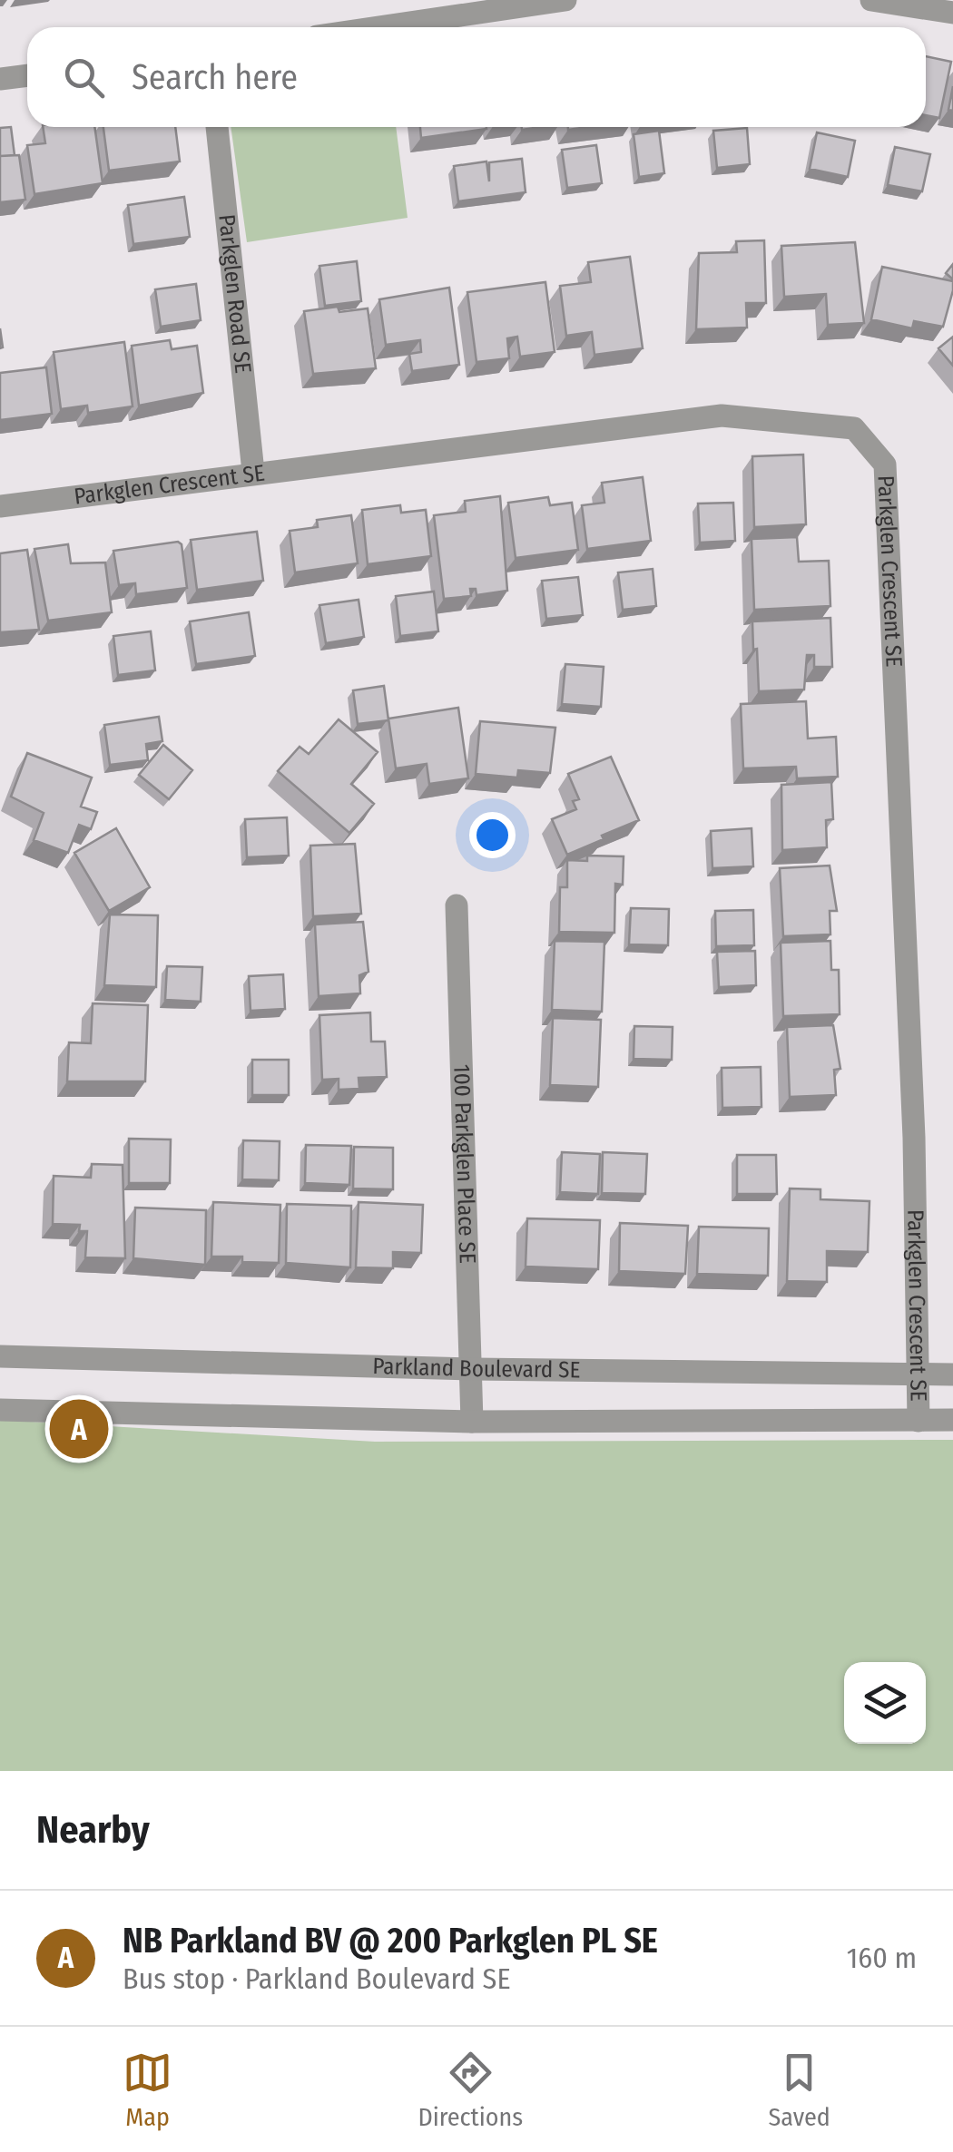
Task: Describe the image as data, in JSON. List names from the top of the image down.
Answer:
{
  "streets": {
    "street": [
      "Parkglen Road SE",
      "Parkglen Crescent SE",
      "100 Parkglen Place SE",
      "Parkland Boulevard SE"
    ]
  },
  "crossings": [
    ["Parkglen Road SE", "Parkglen Crescent SE"],
    ["Parkglen Crescent SE", "Parkland Boulevard SE"],
    ["100 Parkglen Place SE", "Parkland Boulevard SE"]
  ],
  "page": {
    "search": "Search here",
    "pins": "A",
    "heading": "Nearby",
    "list": [
      {
        "mark": "A",
        "name": "NB Parkland BV @ 200 Parkglen PL SE",
        "note": "Bus stop · Parkland Boulevard SE",
        "value": "160 m"
      }
    ],
    "nav": ["Map", "Directions", "Saved"]
  }
}
